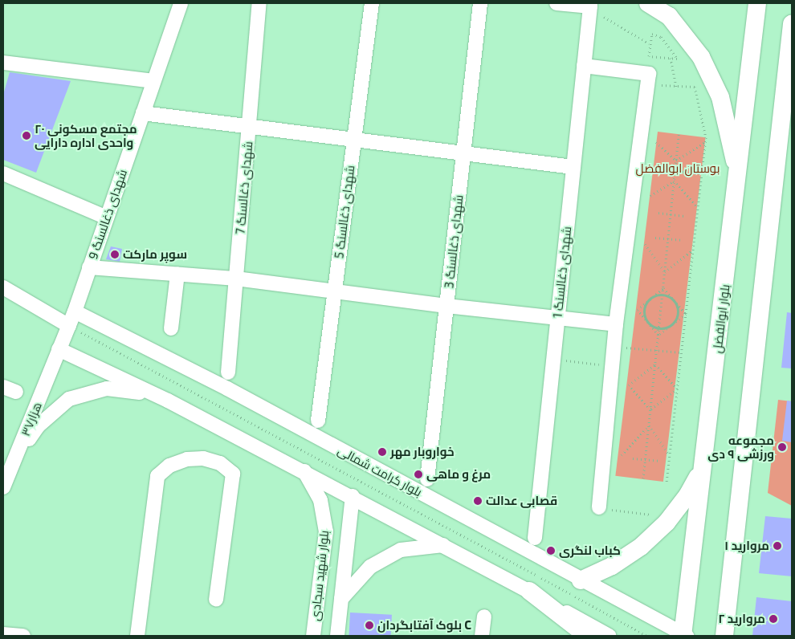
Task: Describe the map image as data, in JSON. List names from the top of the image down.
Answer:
{
  "streets": {
    "main road": ["بلوار ابوالفضل"],
    "street": [
      "شهدای ذغالسنگ 7",
      "شهدای ذغالسنگ 5",
      "شهدای ذغالسنگ 9",
      "شهدای ذغالسنگ 3",
      "شهدای ذغالسنگ 1",
      "هزار۳۷",
      "بلوار کرامت شمالی",
      "بلوار شهید سجادی"
    ]
  },
  "crossings": [
    ["شهدای ذغالسنگ 9", "هزار۳۷"],
    ["شهدای ذغالسنگ 9", "بلوار کرامت شمالی"],
    ["بلوار ابوالفضل", "بلوار کرامت شمالی"]
  ],
  "parks": ["بوستان ابوالفضل"],
  "places": [
    "مجتمع مسکونی ۲۰ واحدی اداره دارایی",
    "سوپر مارکت",
    "مجموعه ورزشی ۹ دی",
    "خواروبار مهر",
    "مرغ و ماهی",
    "قصابی عدالت",
    "مروارید ۱",
    "کباب لنگری",
    "مروارید ۲",
    "بلوک آفتابگردان C"
  ]
}
